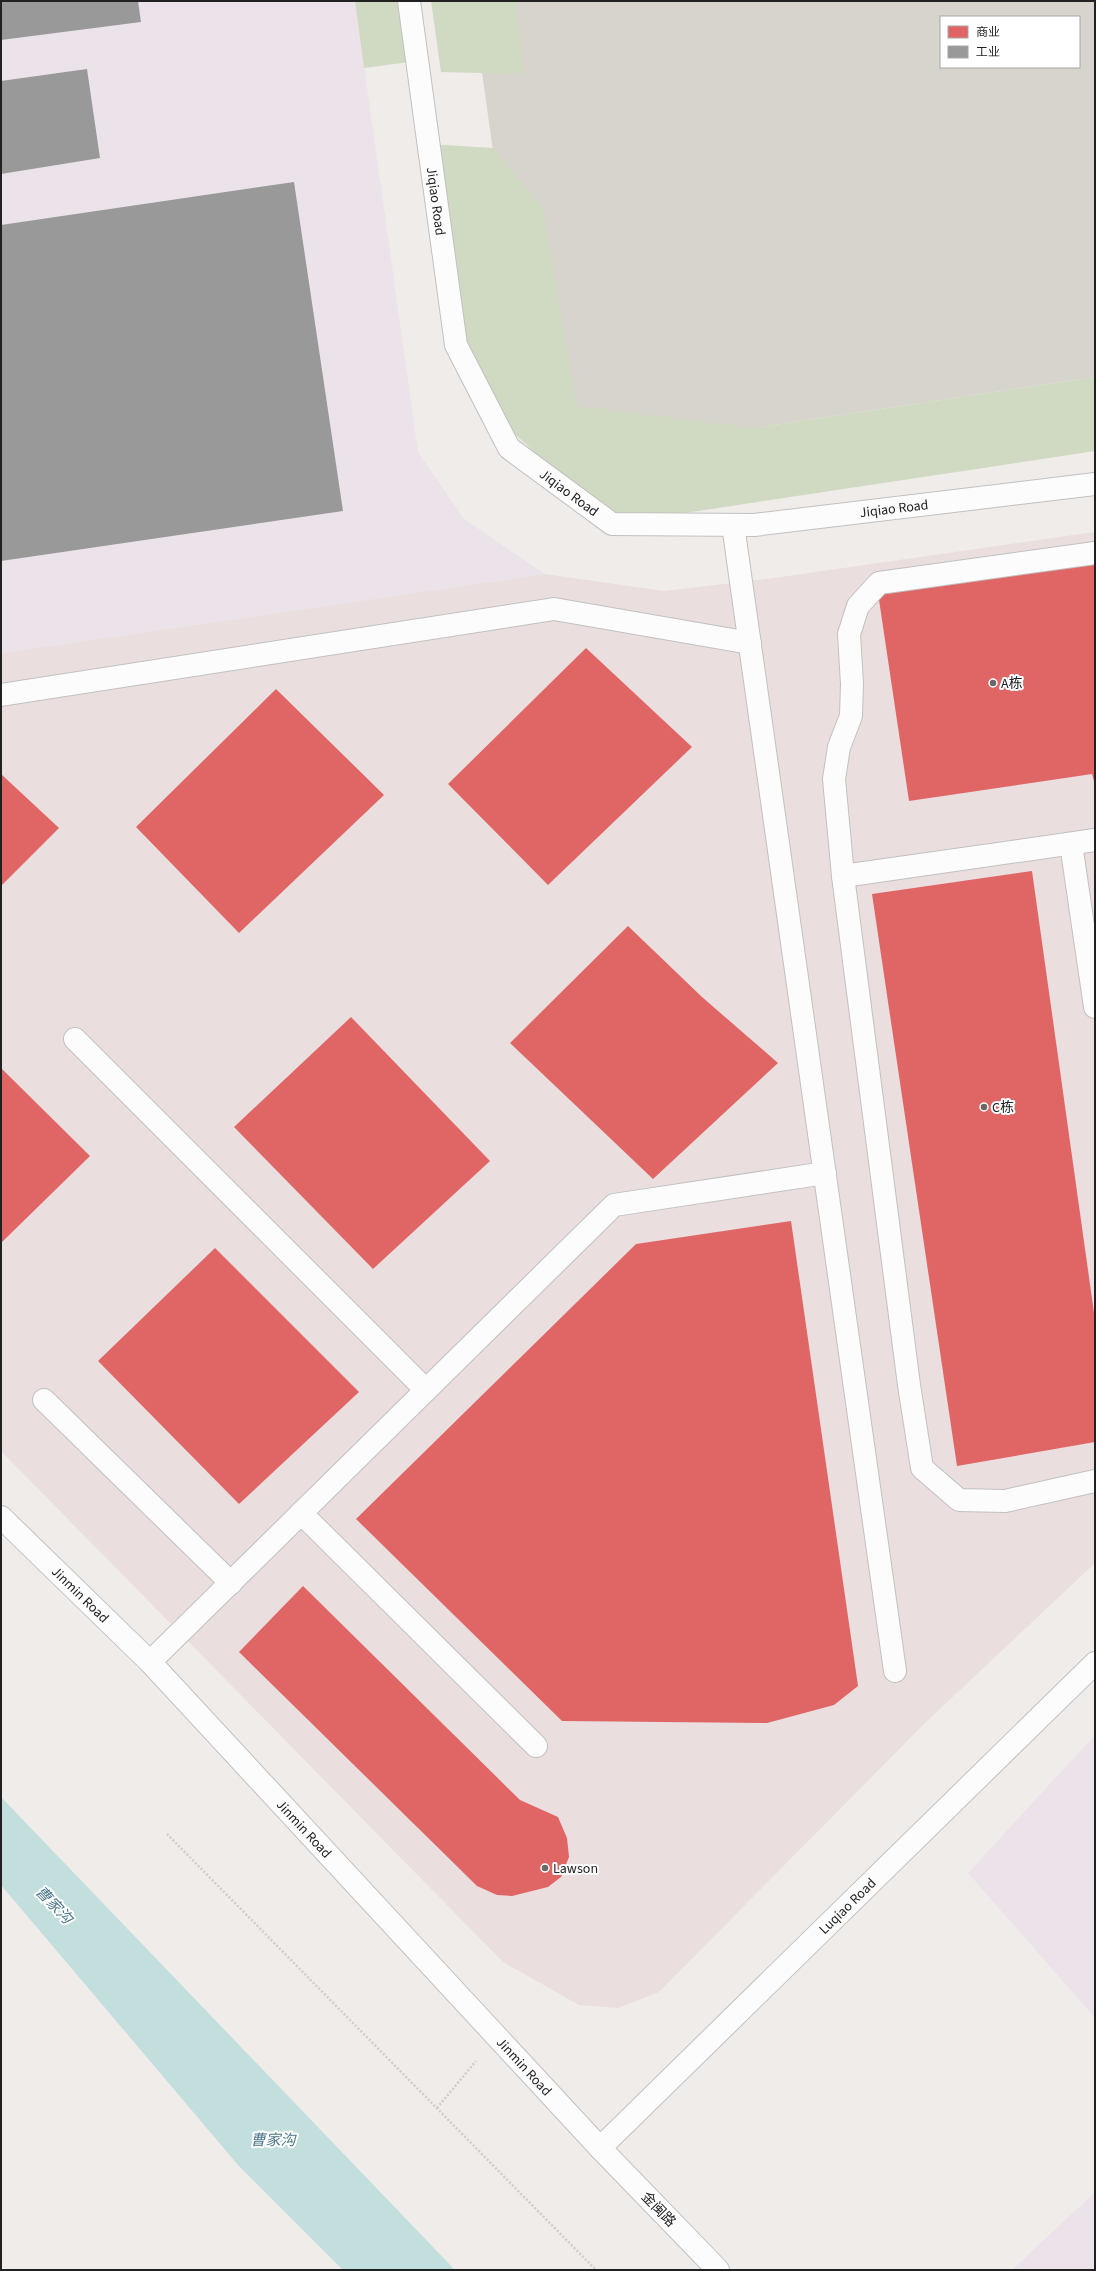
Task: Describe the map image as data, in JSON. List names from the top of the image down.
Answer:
{
  "streets": {
    "street": [
      "Jiqiao Road",
      "Jinmin Road",
      "Luqiao Road",
      "金闽路"
    ]
  },
  "crossings": [
    ["Jinmin Road", "Luqiao Road"],
    ["Jinmin Road", "金闽路"],
    ["Luqiao Road", "金闽路"]
  ],
  "water": ["曹家沟"],
  "places": ["A栋", "C栋", "Lawson"],
  "legend": ["商业", "工业"]
}
